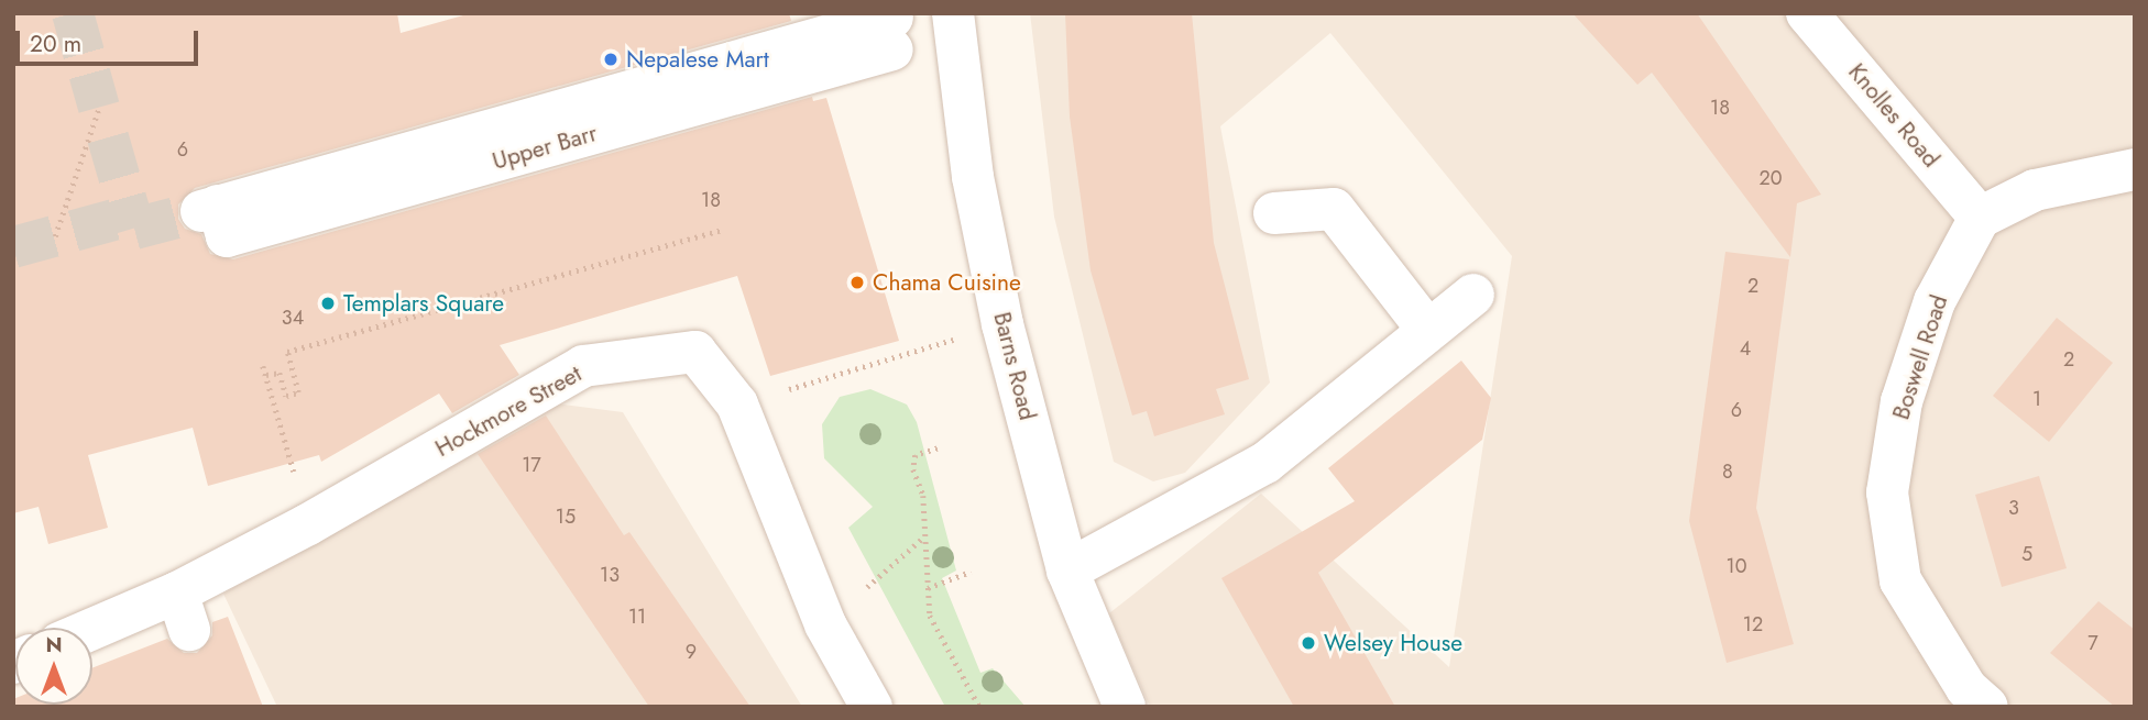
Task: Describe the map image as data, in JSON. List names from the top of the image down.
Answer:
{
  "streets": {
    "street": [
      "Knolles Road",
      "Upper Barr",
      "Boswell Road",
      "Barns Road",
      "Hockmore Street"
    ]
  },
  "crossings": [
    ["Knolles Road", "Boswell Road"]
  ],
  "places": [
    "Nepalese Mart",
    "Chama Cuisine",
    "Templars Square",
    "Welsey House"
  ],
  "house_numbers": [
    "18",
    "6",
    "20",
    "18",
    "2",
    "34",
    "4",
    "2",
    "1",
    "6",
    "17",
    "8",
    "3",
    "15",
    "5",
    "10",
    "13",
    "11",
    "12",
    "7",
    "9"
  ],
  "scale_bar": "20 m",
  "north": "top"
}
